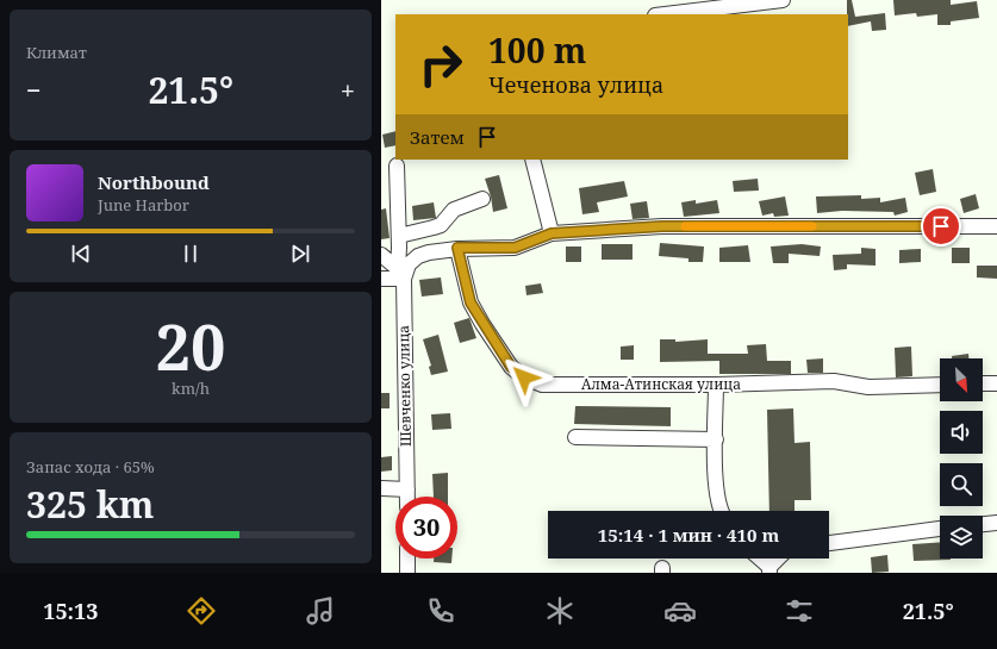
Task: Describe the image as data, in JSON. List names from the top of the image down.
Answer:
{
  "streets": {
    "street": ["Алма-Атинская улица", "Шевченко улица"]
  },
  "north": "bottom right",
  "page": {
    "tile": [
      "Климат",
      ["20", "km/h"],
      ["Запас хода · 65%", "325 km"]
    ],
    "turn": ["100 m", "Чеченова улица"],
    "heat": ["−", "21.5°", "+"],
    "then": "Затем",
    "song": ["Northbound", "June Harbor"],
    "limit": "30",
    "trip": "15:14 · 1 мин · 410 m",
    "tabs": ["15:13", "21.5°"]
  }
}
